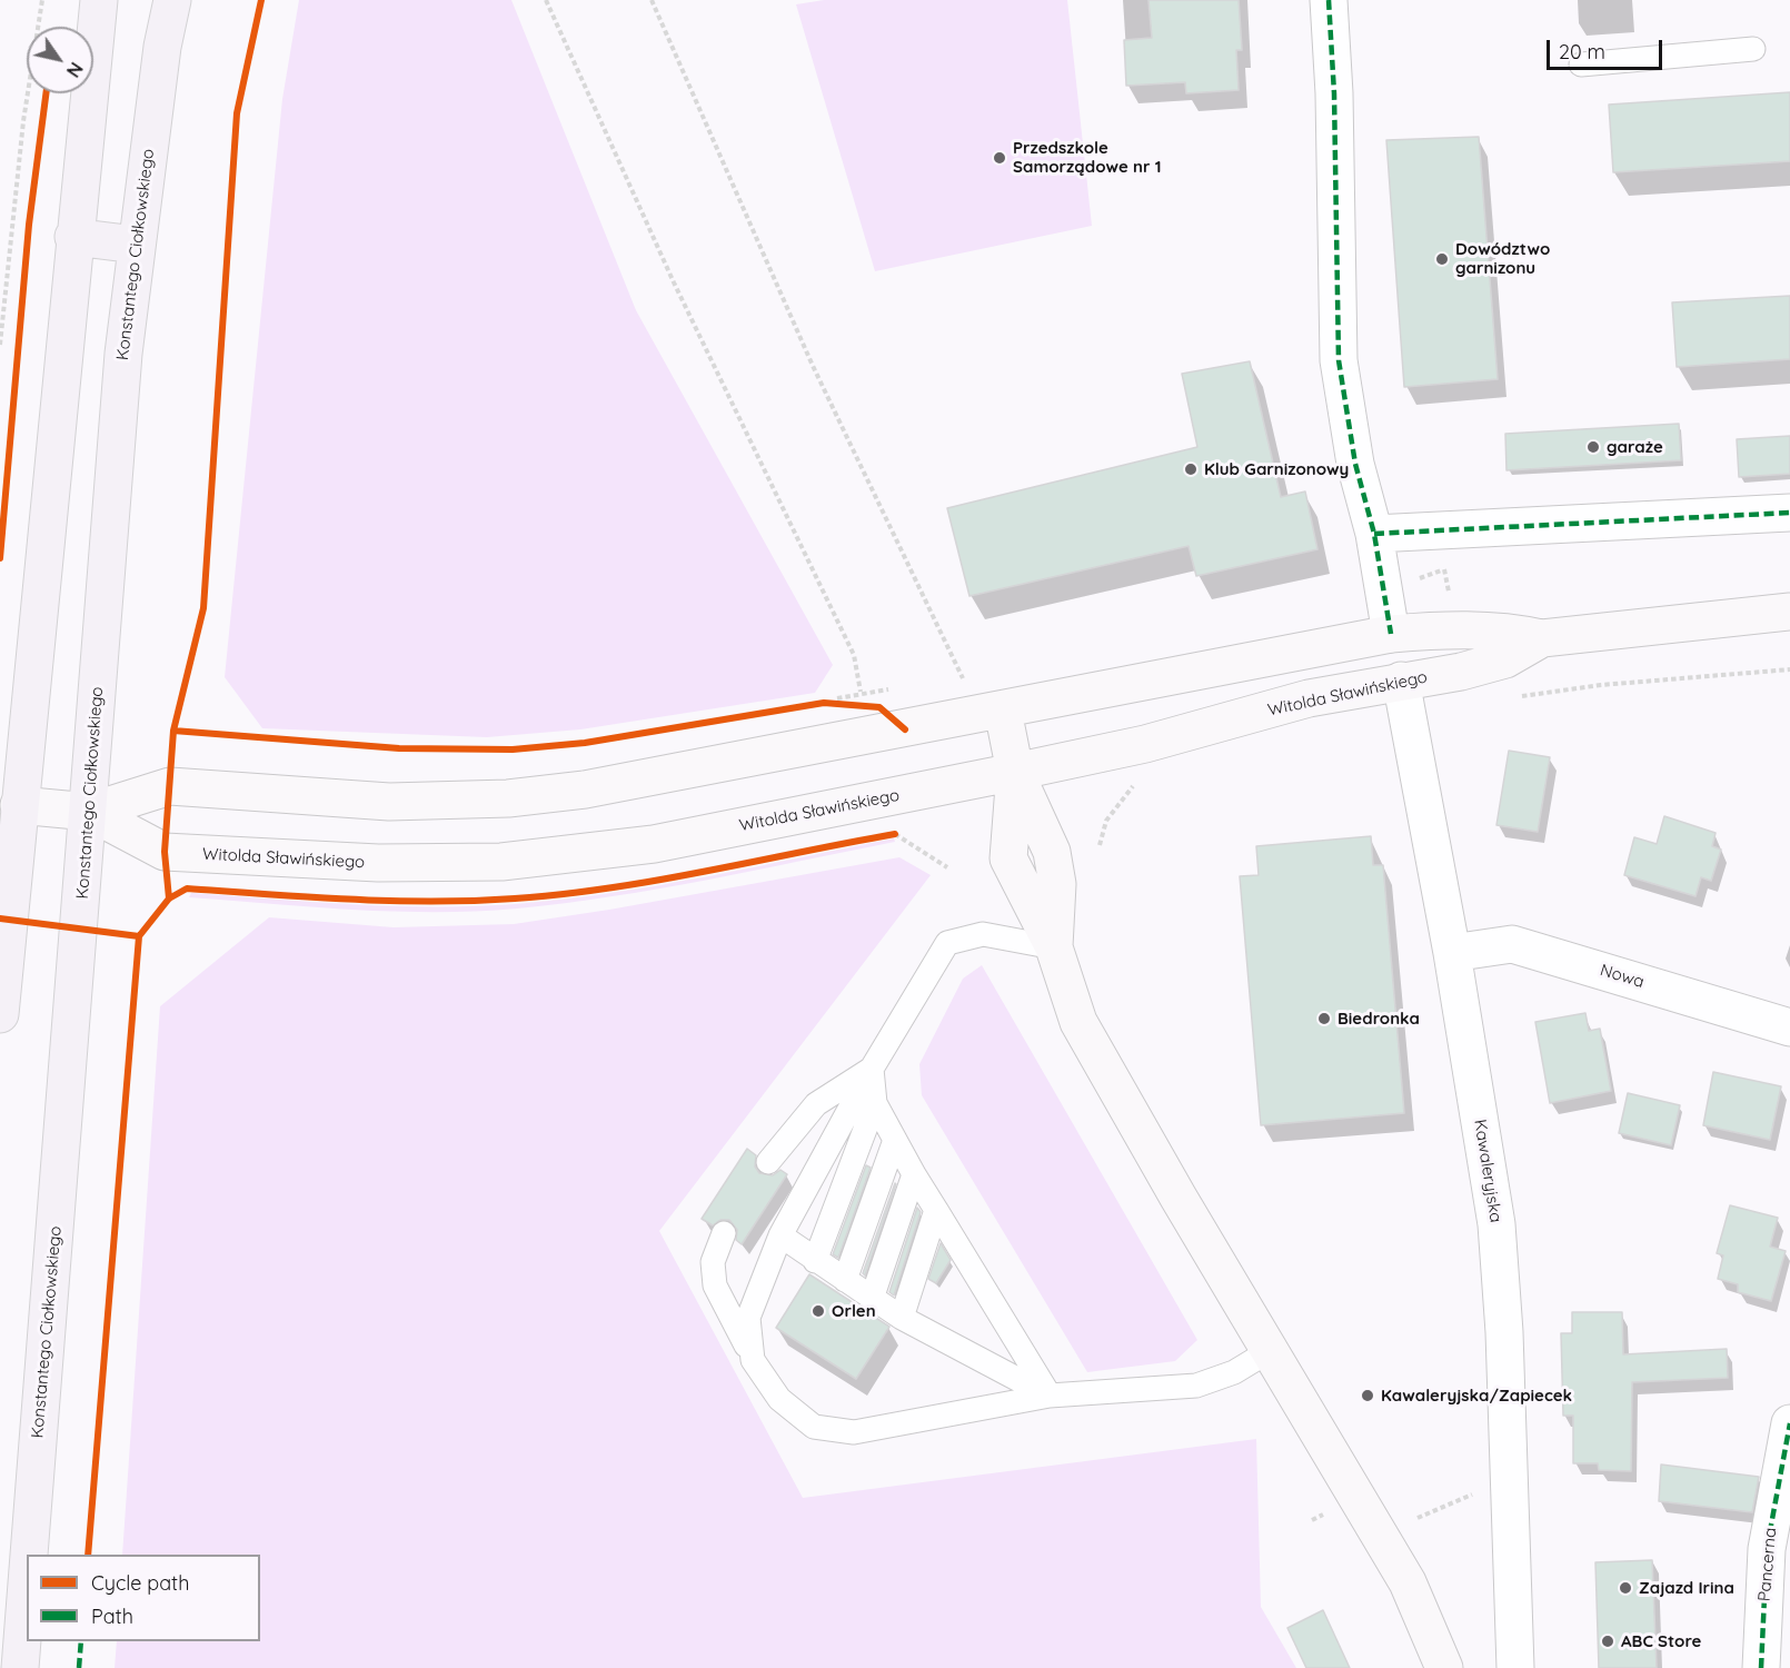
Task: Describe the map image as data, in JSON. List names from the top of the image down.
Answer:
{
  "streets": {
    "main road": ["Konstantego Ciołkowskiego", "Witolda Sławińskiego"],
    "street": ["Nowa", "Kawaleryjska", "Pancerna"]
  },
  "crossings": [
    ["Konstantego Ciołkowskiego", "Witolda Sławińskiego"],
    ["Witolda Sławińskiego", "Kawaleryjska"],
    ["Nowa", "Kawaleryjska"]
  ],
  "places": [
    "Przedszkole Samorządowe nr 1",
    "Dowództwo garnizonu",
    "garaże",
    "Klub Garnizonowy",
    "Biedronka",
    "Orlen",
    "Kawaleryjska/Zapiecek",
    "Zajazd Irina",
    "ABC Store"
  ],
  "legend": ["Cycle path", "Path"],
  "scale_bar": "20 m",
  "north": "bottom right"
}
